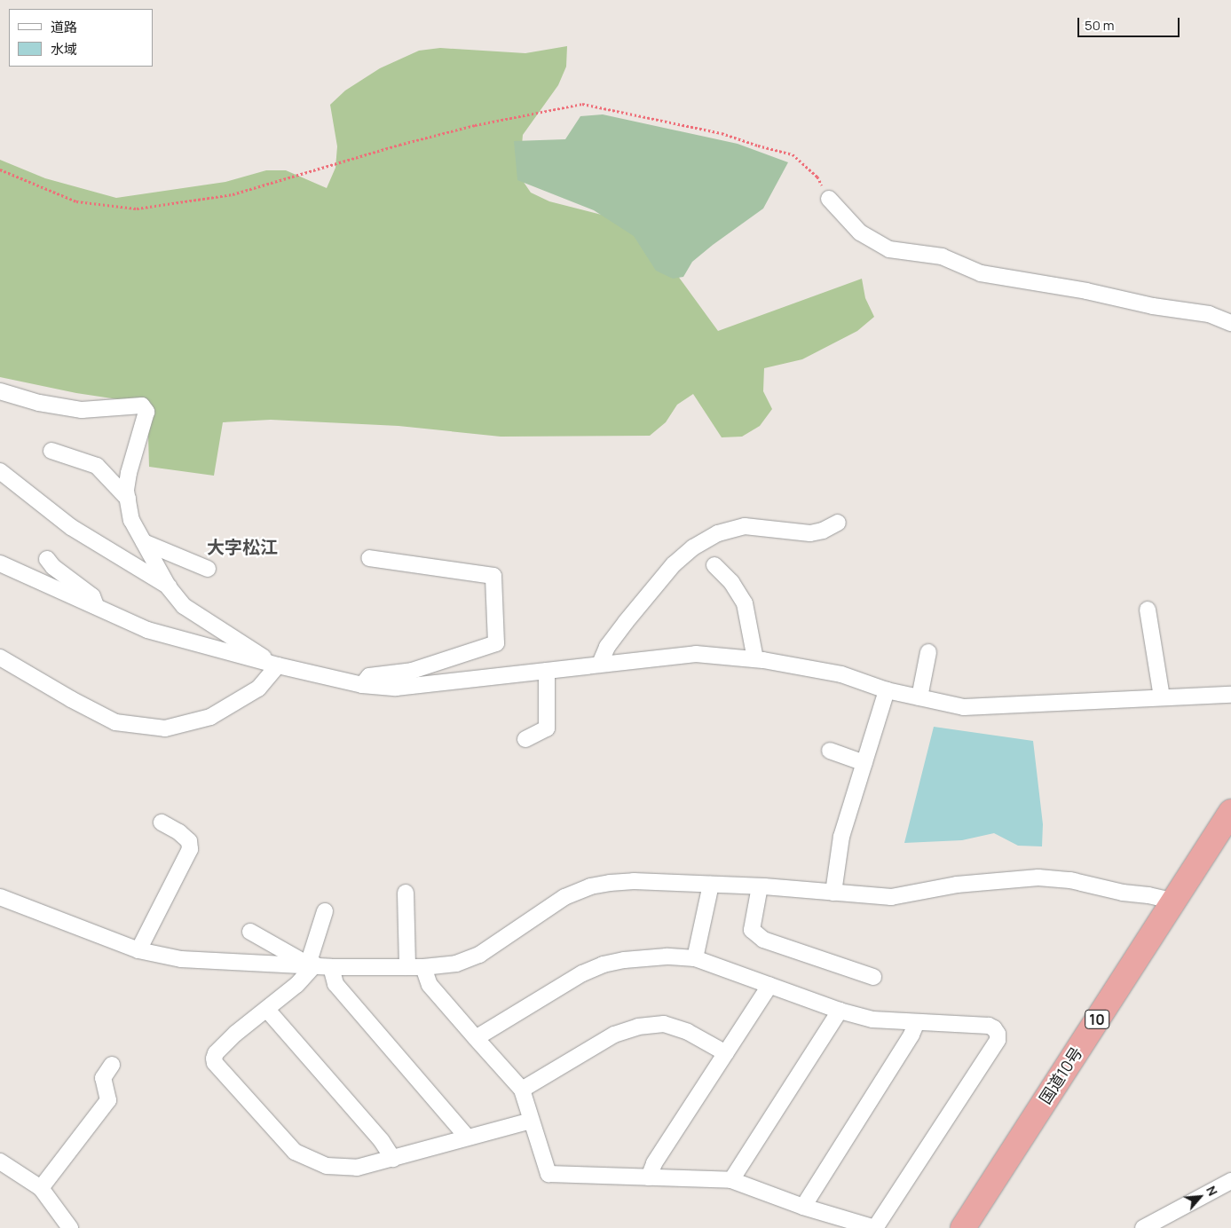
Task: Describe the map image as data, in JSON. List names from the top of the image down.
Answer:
{
  "streets": {
    "highway": ["10", "国道10号"]
  },
  "districts": ["大字松江"],
  "legend": ["道路", "水域"],
  "scale_bar": "50 m",
  "north": "top right"
}
